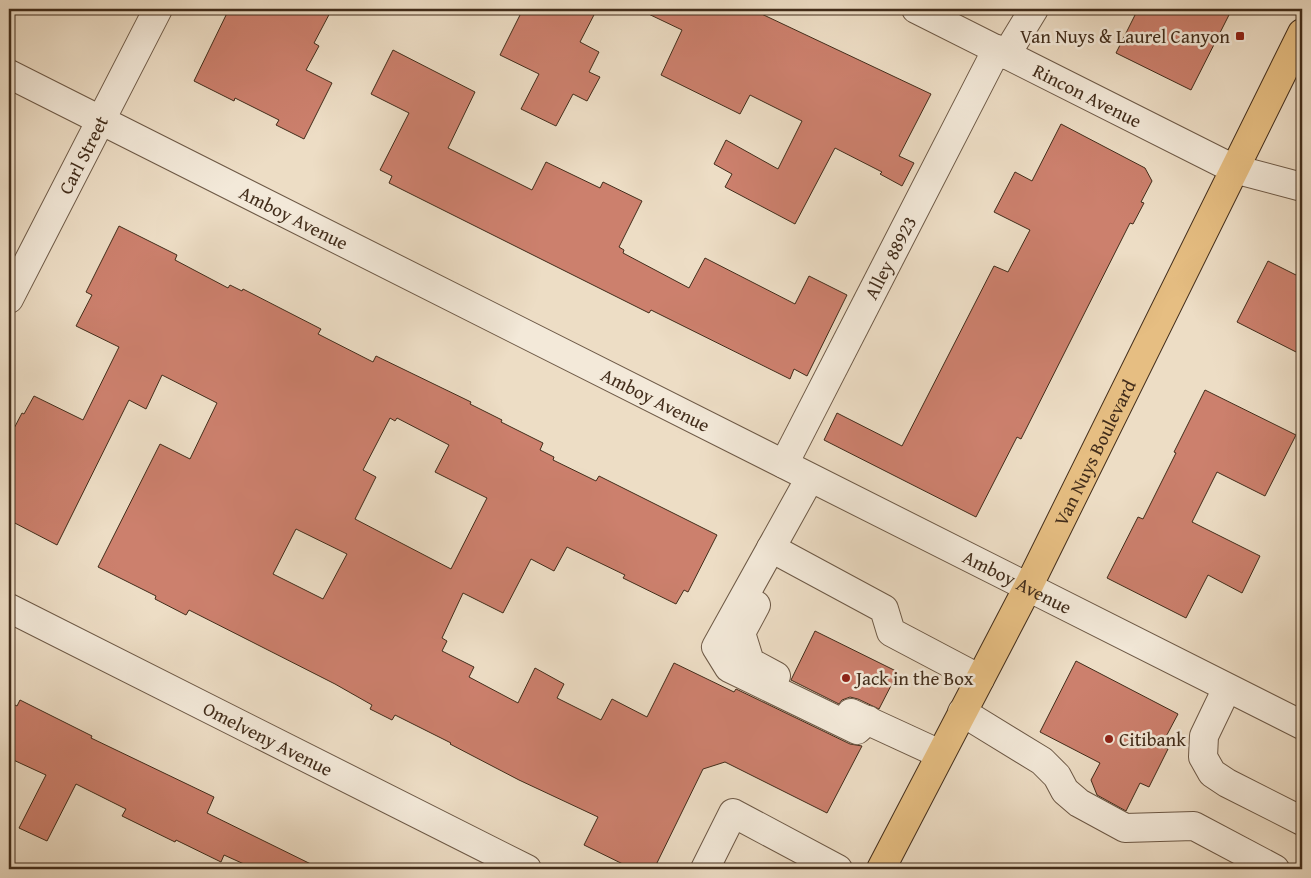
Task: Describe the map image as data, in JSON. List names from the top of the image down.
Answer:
{
  "streets": {
    "main road": ["Van Nuys Boulevard"],
    "street": [
      "Rincon Avenue",
      "Carl Street",
      "Amboy Avenue",
      "Alley 88923",
      "Omelveny Avenue"
    ]
  },
  "crossings": [
    ["Rincon Avenue", "Alley 88923"],
    ["Rincon Avenue", "Van Nuys Boulevard"],
    ["Carl Street", "Amboy Avenue"],
    ["Amboy Avenue", "Alley 88923"],
    ["Amboy Avenue", "Van Nuys Boulevard"]
  ],
  "places": {
    "transit": ["Van Nuys & Laurel Canyon"],
    "other": ["Jack in the Box", "Citibank"]
  }
}
